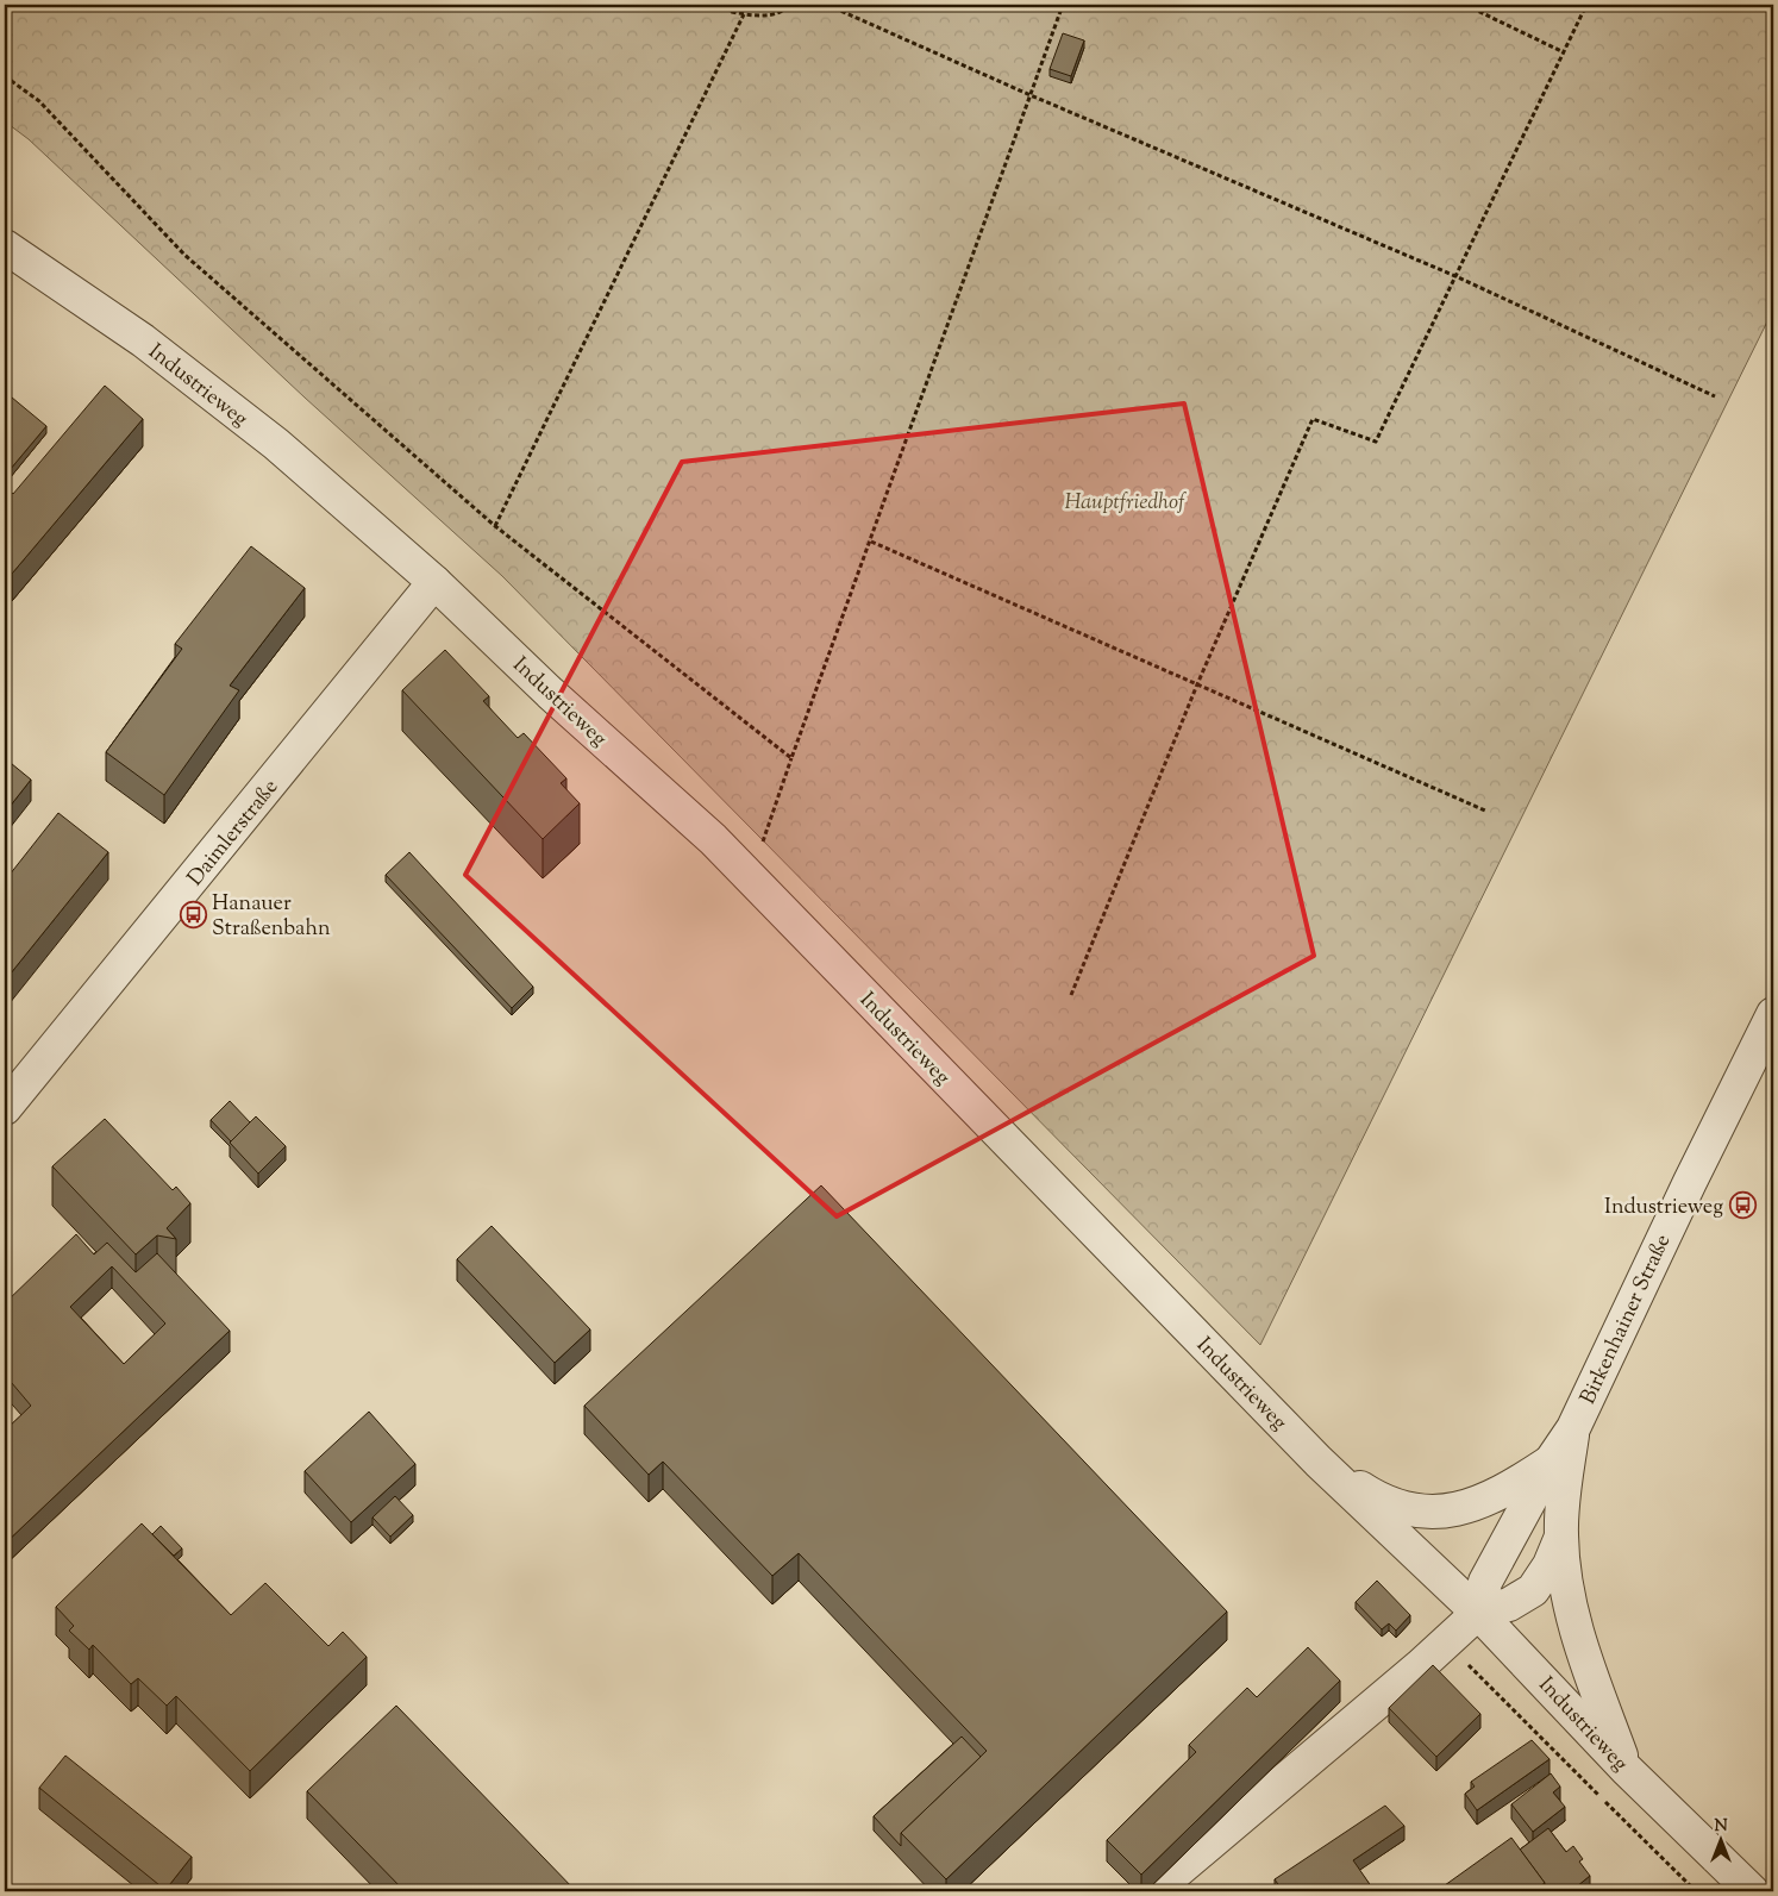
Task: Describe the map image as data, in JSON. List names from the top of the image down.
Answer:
{
  "streets": {
    "street": ["Industrieweg", "Daimlerstraße", "Birkenhainer Straße"]
  },
  "crossings": [
    ["Industrieweg", "Daimlerstraße"],
    ["Industrieweg", "Birkenhainer Straße"]
  ],
  "parks": ["Hauptfriedhof"],
  "places": {
    "bus stop": ["Hanauer Straßenbahn", "Industrieweg"]
  },
  "north": "top"
}
